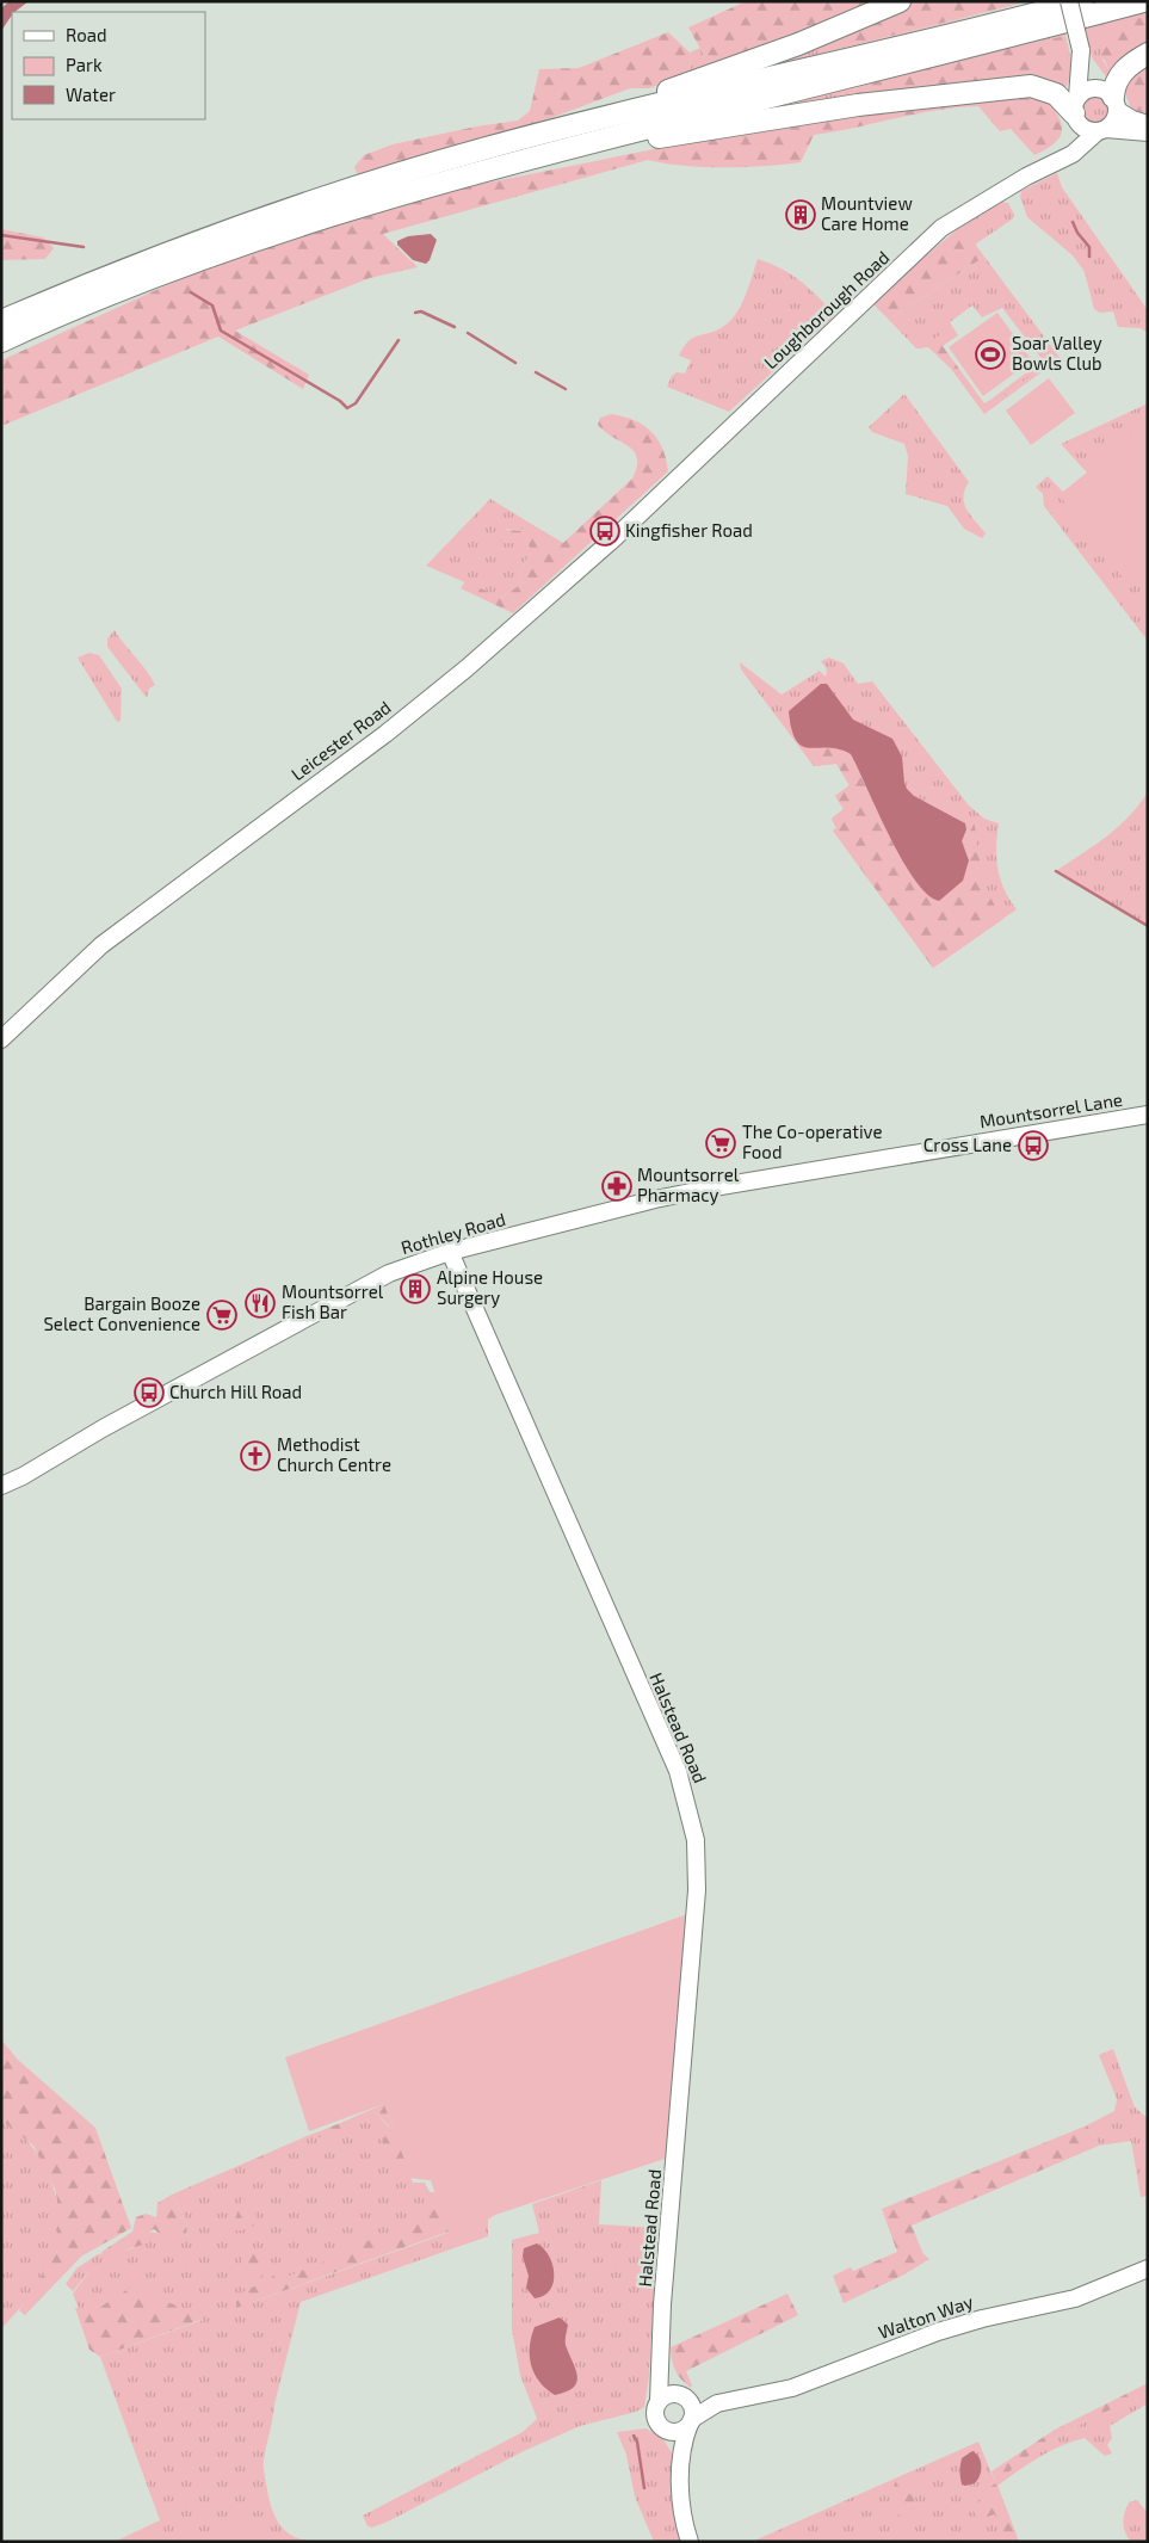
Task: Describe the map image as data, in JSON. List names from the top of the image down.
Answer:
{
  "streets": {
    "street": [
      "Loughborough Road",
      "Leicester Road",
      "Mountsorrel Lane",
      "Rothley Road",
      "Halstead Road",
      "Walton Way"
    ]
  },
  "crossings": [
    ["Loughborough Road", "Leicester Road"],
    ["Mountsorrel Lane", "Rothley Road"],
    ["Rothley Road", "Halstead Road"],
    ["Halstead Road", "Walton Way"]
  ],
  "places": {
    "building": ["Mountview Care Home", "Alpine House Surgery"],
    "sports": ["Soar Valley Bowls Club"],
    "bus stop": ["Kingfisher Road", "Cross Lane", "Church Hill Road"],
    "supermarket": ["The Co-operative Food", "Bargain Booze Select Convenience"],
    "pharmacy": ["Mountsorrel Pharmacy"],
    "restaurant": ["Mountsorrel Fish Bar"],
    "church": ["Methodist Church Centre"]
  },
  "legend": ["Road", "Park", "Water"]
}
